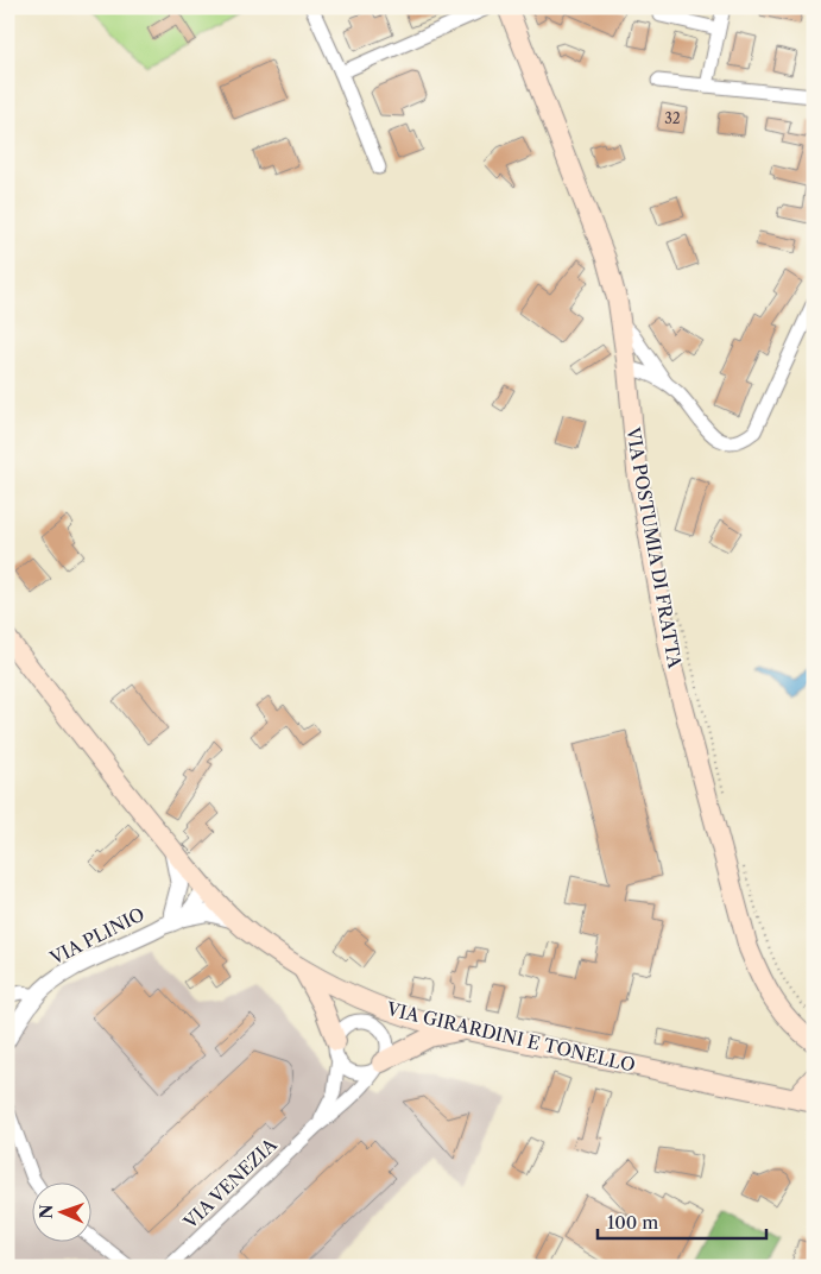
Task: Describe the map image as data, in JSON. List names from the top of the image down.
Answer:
{
  "streets": {
    "main road": ["VIA POSTUMIA DI FRATTA", "VIA GIRARDINI E TONELLO"],
    "street": ["VIA PLINIO", "VIA VENEZIA"]
  },
  "crossings": [
    ["VIA PLINIO", "VIA GIRARDINI E TONELLO"]
  ],
  "house_numbers": ["32"],
  "scale_bar": "100 m",
  "north": "left"
}
